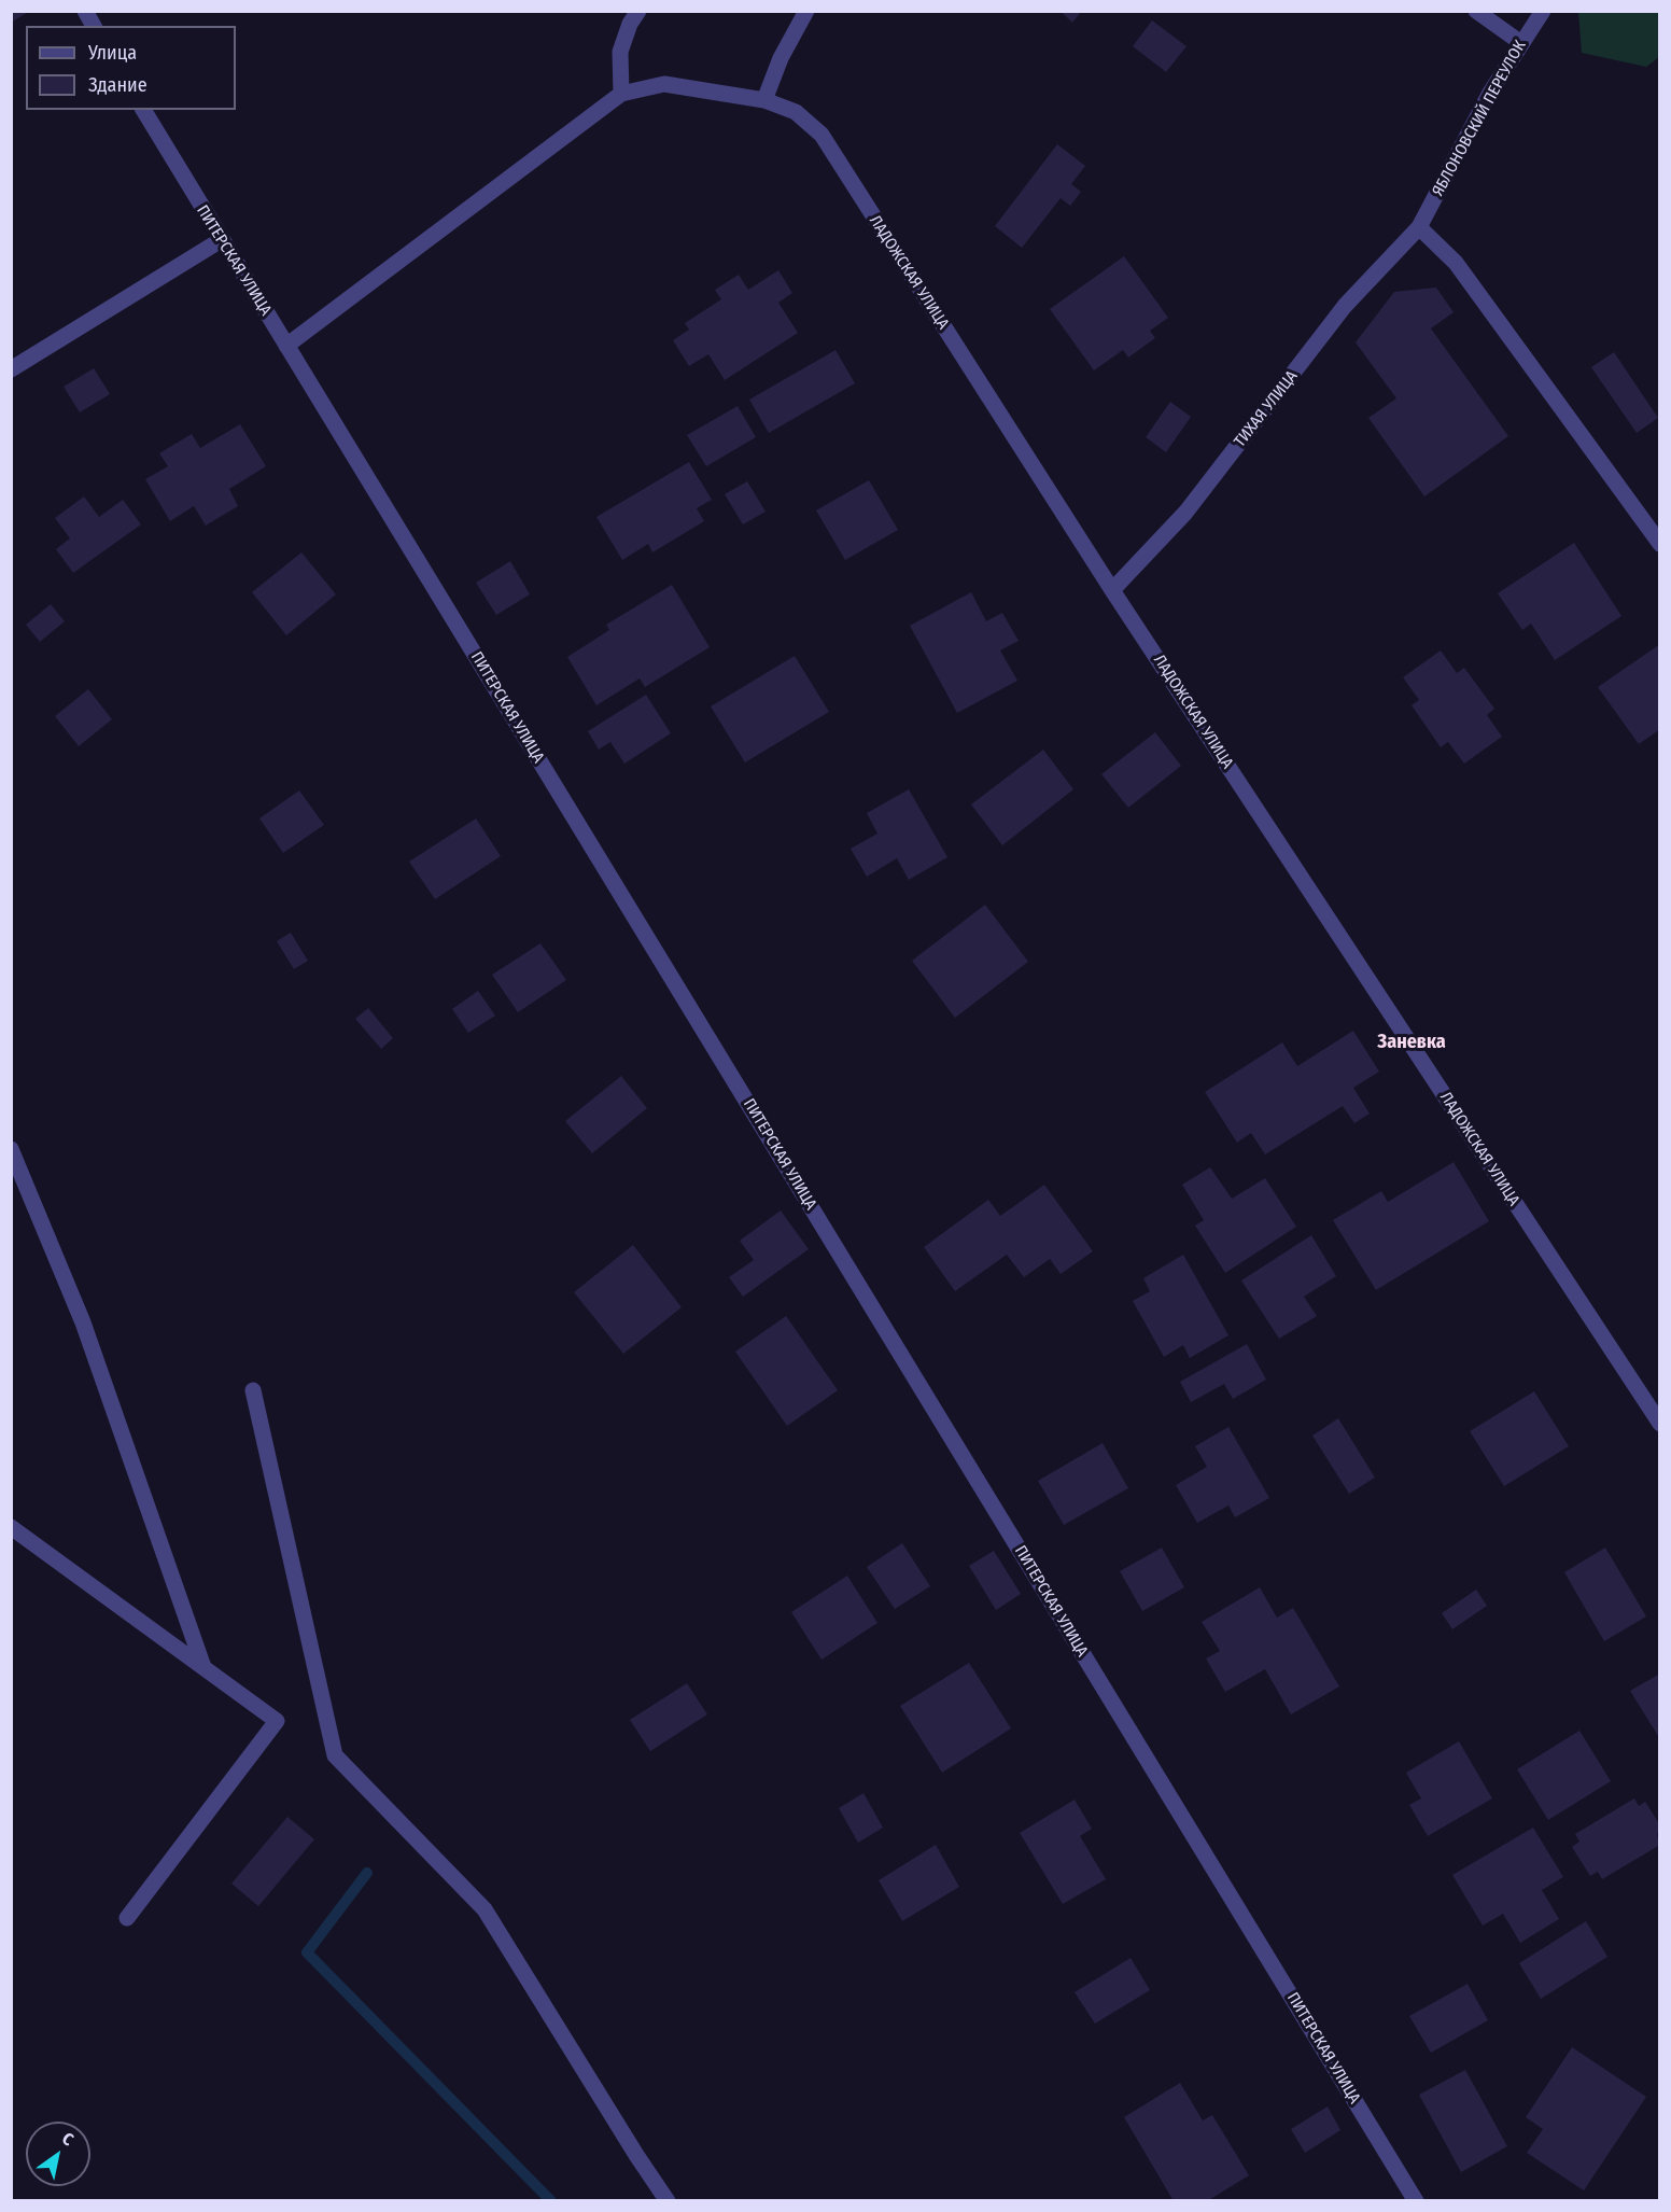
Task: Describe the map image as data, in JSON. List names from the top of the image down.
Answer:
{
  "streets": {
    "street": [
      "ЯБЛОНОВСКИЙ ПЕРЕУЛОК",
      "ПИТЕРСКАЯ УЛИЦА",
      "ЛАДОЖСКАЯ УЛИЦА",
      "ТИХАЯ УЛИЦА"
    ]
  },
  "crossings": [
    ["ЯБЛОНОВСКИЙ ПЕРЕУЛОК", "ТИХАЯ УЛИЦА"],
    ["ЛАДОЖСКАЯ УЛИЦА", "ТИХАЯ УЛИЦА"]
  ],
  "districts": ["Заневка"],
  "legend": ["Улица", "Здание"],
  "north": "top right"
}
